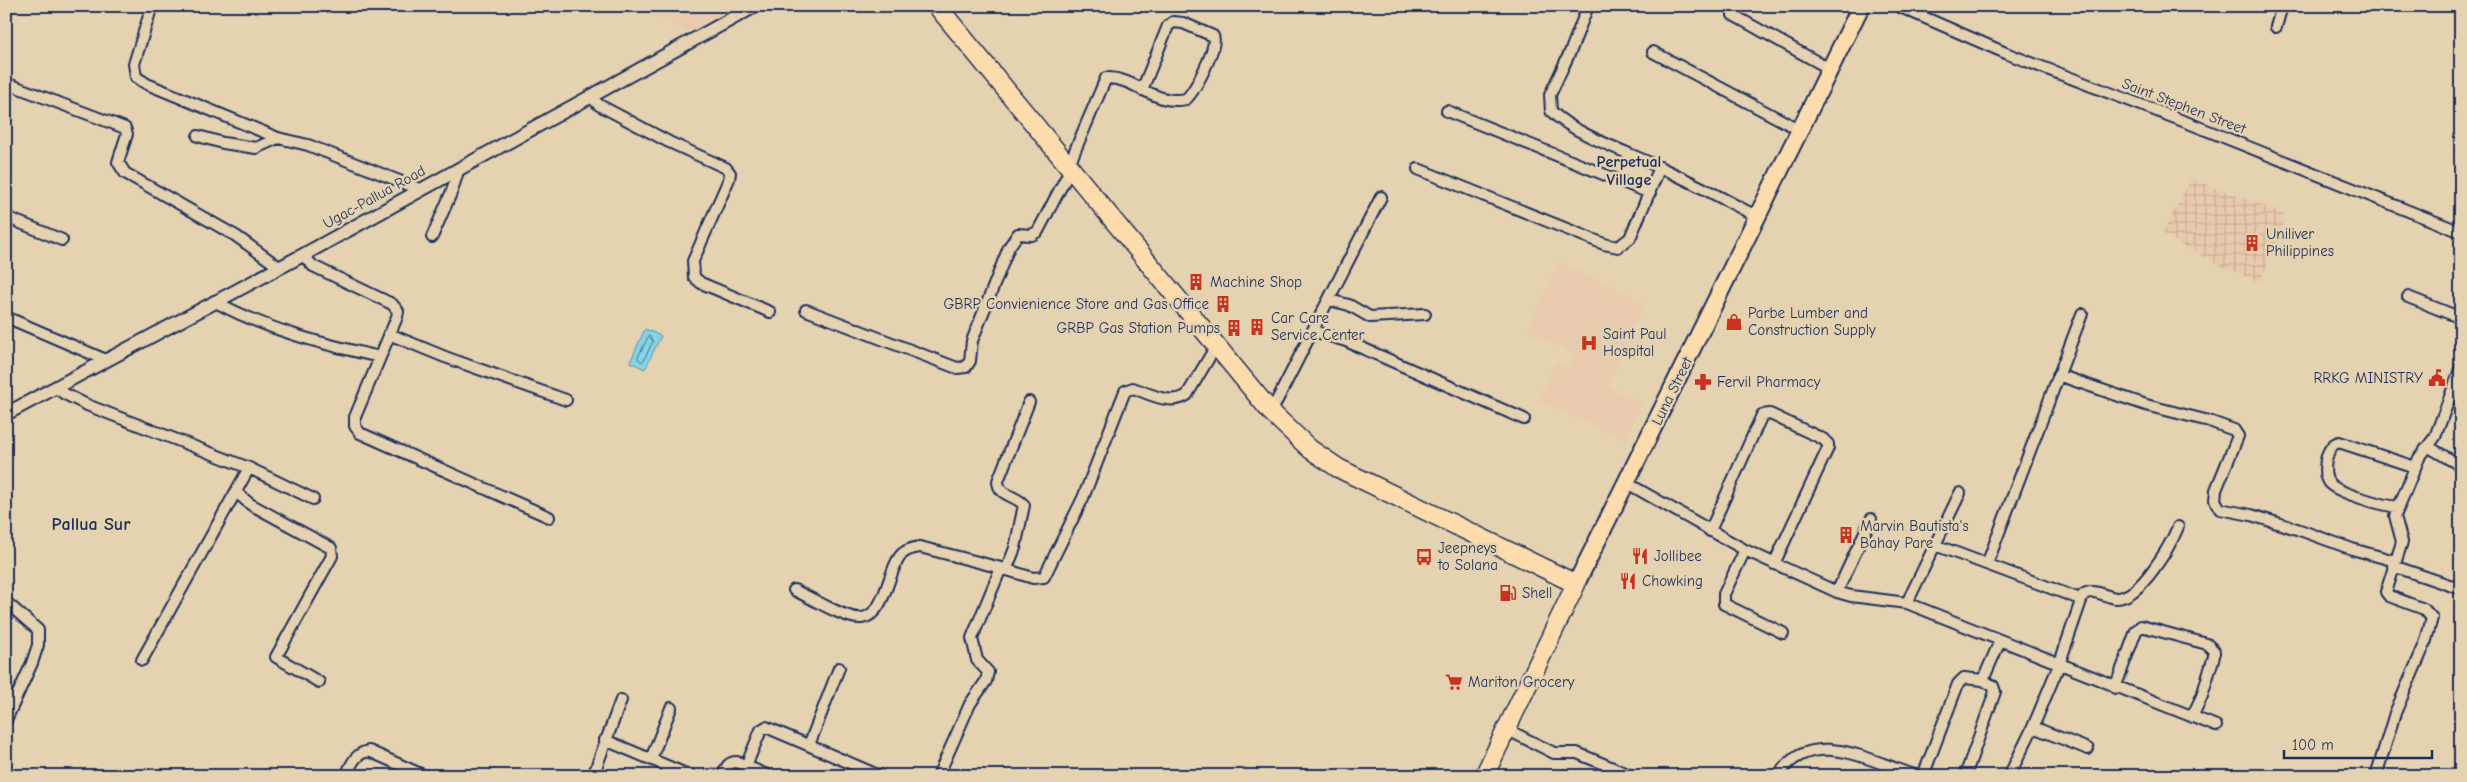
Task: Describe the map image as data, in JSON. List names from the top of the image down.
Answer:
{
  "streets": {
    "highway": ["Luna Street"],
    "street": ["Saint Stephen Street", "Ugac-Pallua Road"]
  },
  "districts": ["Perpetual Village", "Pallua Sur"],
  "places": {
    "building": [
      "Uniliver Philippines",
      "Machine Shop",
      "GBRP Convienience Store and Gas Office",
      "Car Care Service Center",
      "GRBP Gas Station Pumps",
      "Marvin Bautista's Bahay Pare"
    ],
    "shop": ["Parbe Lumber and Construction Supply"],
    "hospital": ["Saint Paul Hospital"],
    "public building": ["RRKG MINISTRY"],
    "pharmacy": ["Fervil Pharmacy"],
    "restaurant": ["Jollibee", "Chowking"],
    "bus stop": ["Jeepneys to Solana"],
    "fuel station": ["Shell"],
    "supermarket": ["Mariton Grocery"]
  },
  "scale_bar": "100 m"
}
